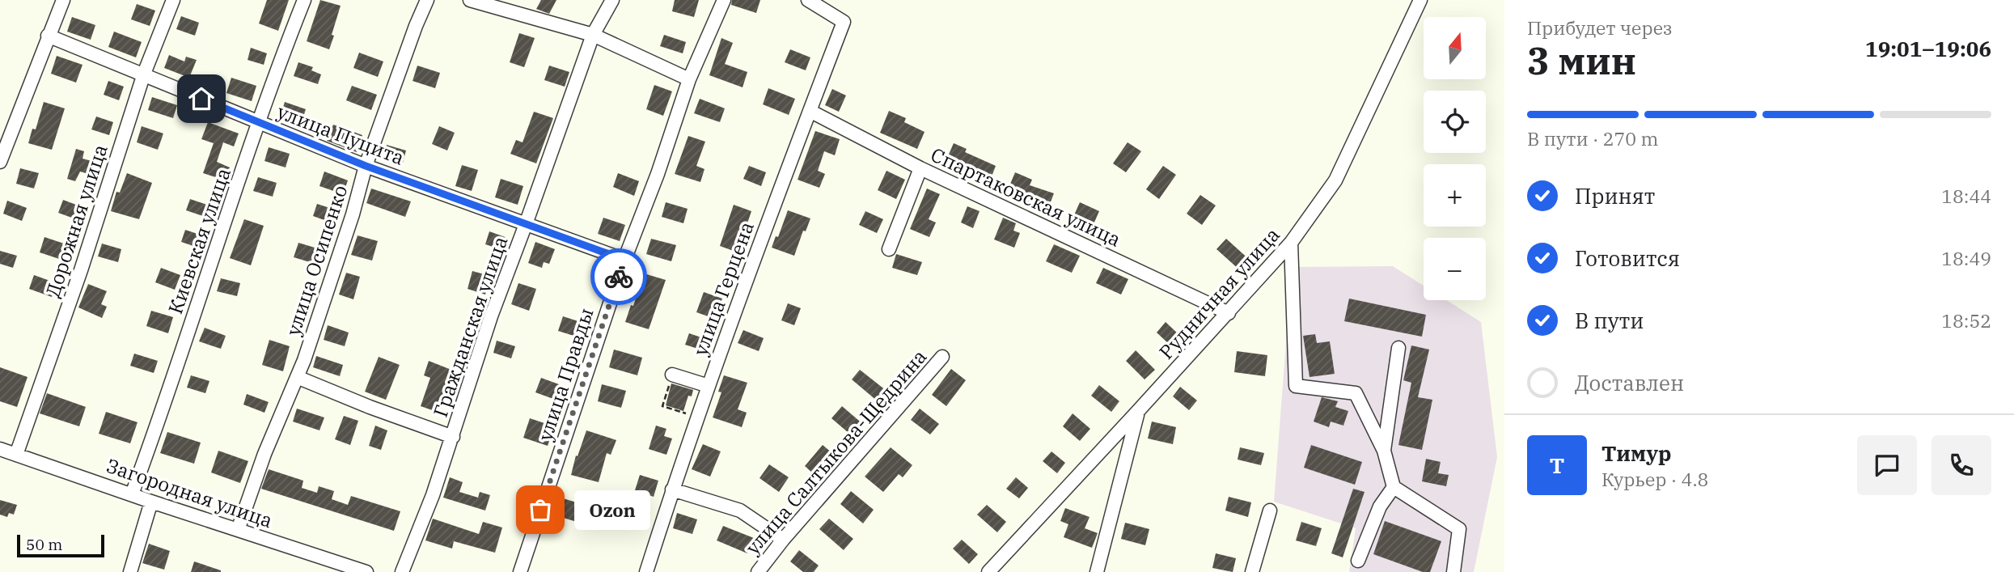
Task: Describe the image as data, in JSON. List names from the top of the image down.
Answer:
{
  "streets": {
    "street": [
      "улица Пуцита",
      "Спартаковская улица",
      "Дорожная улица",
      "Киевская улица",
      "улица Осипенко",
      "улица Герцена",
      "Рудничная улица",
      "Гражданская улица",
      "улица Правды",
      "улица Салтыкова-Щедрина",
      "Загородная улица"
    ]
  },
  "crossings": [
    ["улица Пуцита", "Дорожная улица"],
    ["улица Пуцита", "Киевская улица"],
    ["улица Пуцита", "улица Осипенко"],
    ["улица Пуцита", "Гражданская улица"],
    ["улица Пуцита", "улица Правды"],
    ["Спартаковская улица", "улица Герцена"],
    ["Спартаковская улица", "Рудничная улица"],
    ["Дорожная улица", "Загородная улица"],
    ["Киевская улица", "Загородная улица"],
    ["улица Осипенко", "Загородная улица"]
  ],
  "places": ["Ozon"],
  "scale_bar": "50 m",
  "north": "top",
  "page": {
    "heading": ["3 мин", "Прибудет через", "19:01–19:06"],
    "panel": ["Тимур", "Курьер · 4.8"],
    "map_buttons": ["+", "−"],
    "bar": "В пути · 270 m",
    "list": [
      ["Принят", "18:44"],
      ["Готовится", "18:49"],
      ["В пути", "18:52"],
      "Доставлен"
    ],
    "round": "Т",
    "bubble": "Ozon",
    "scale": "50 m"
  }
}
